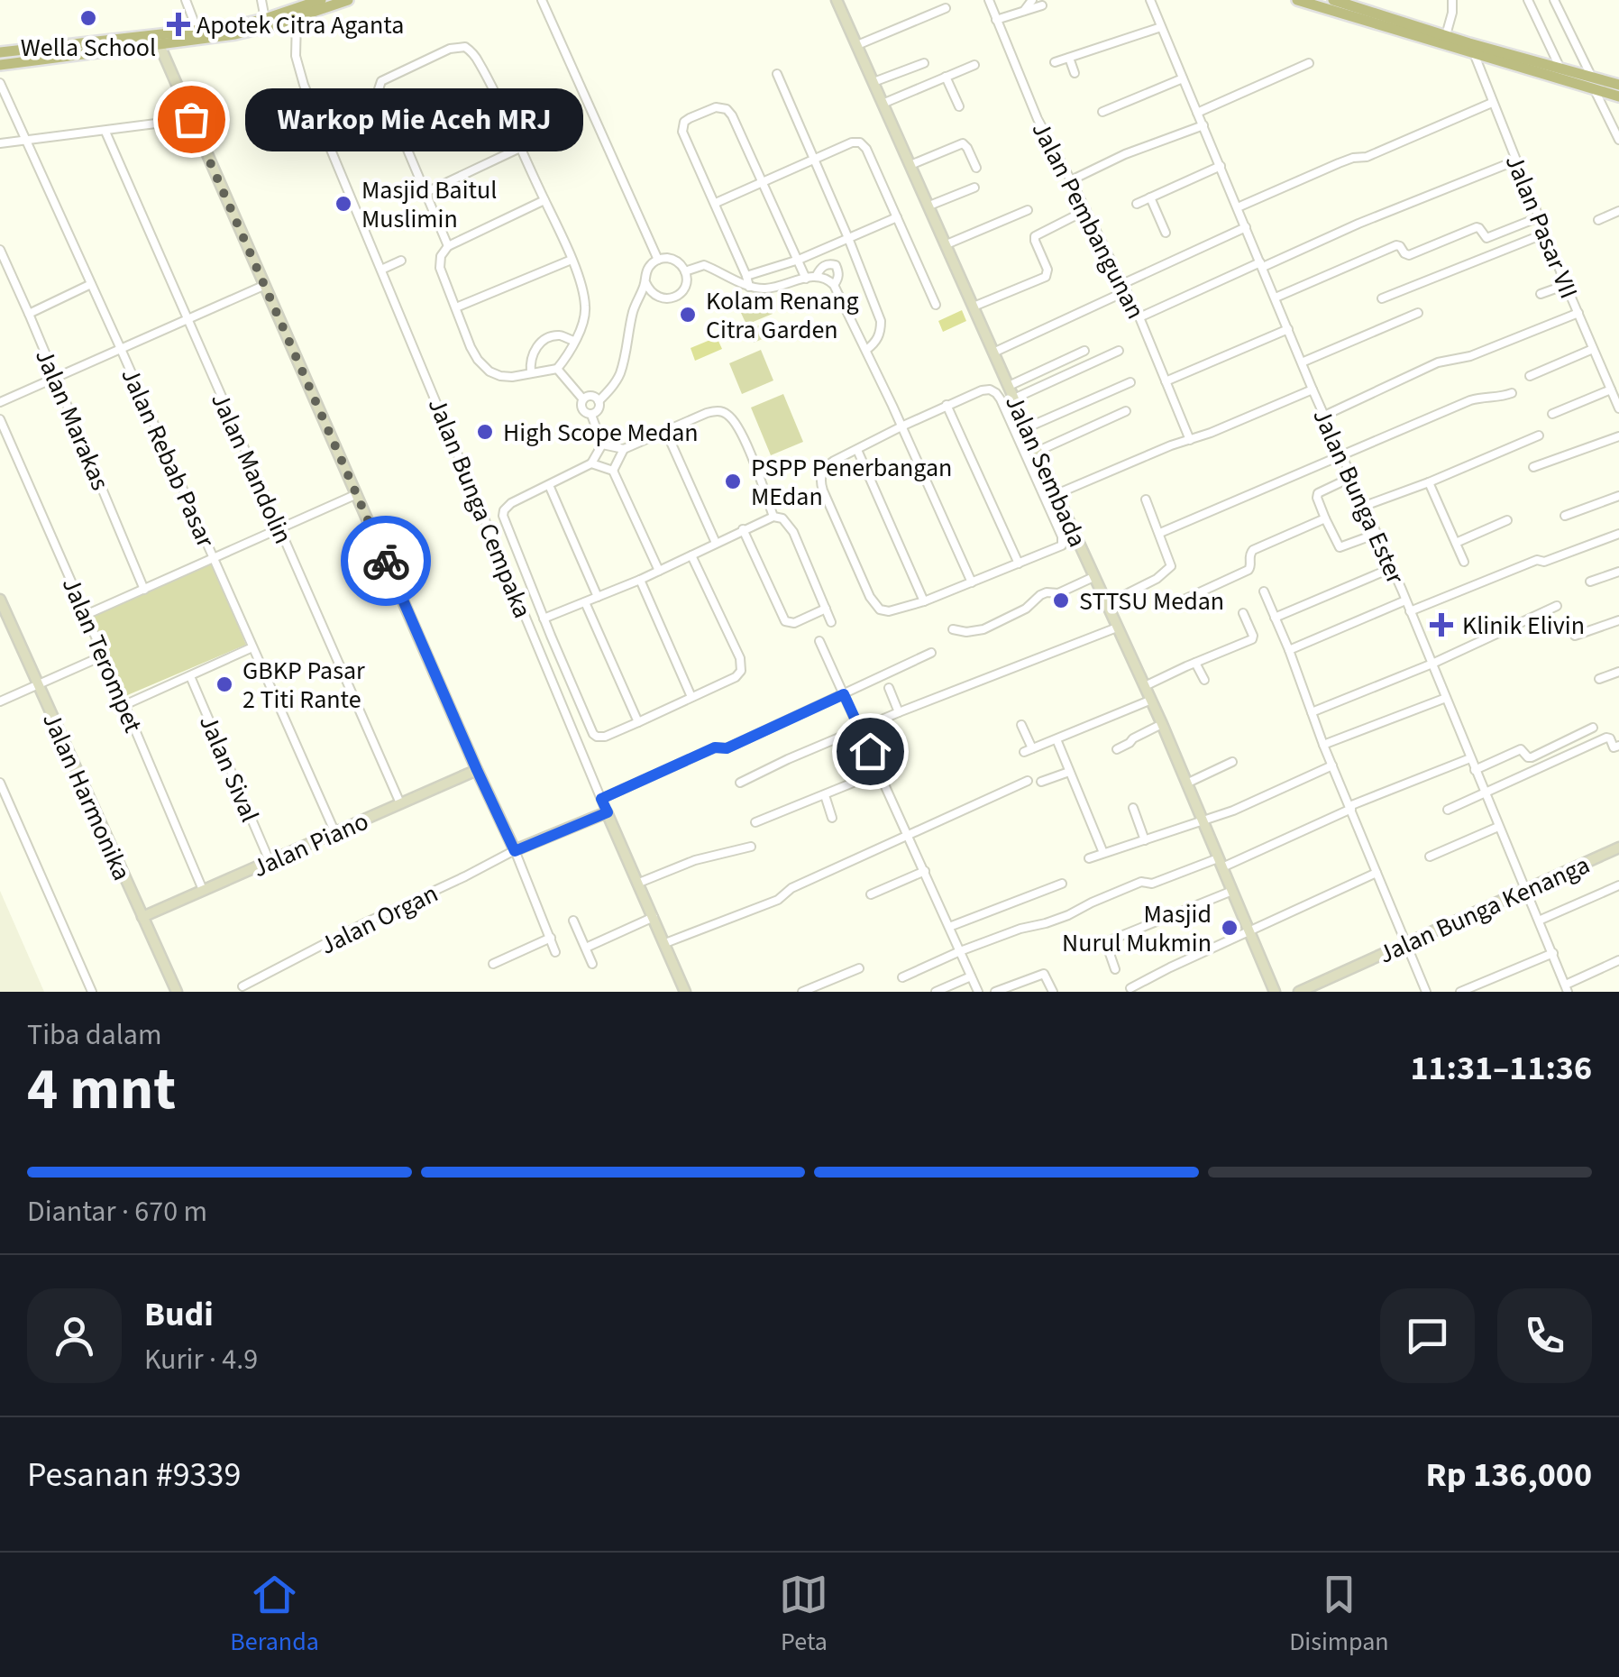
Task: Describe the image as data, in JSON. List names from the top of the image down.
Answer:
{
  "streets": {
    "street": [
      "Jalan Pembangunan",
      "Jalan Pasar VII",
      "Jalan Marakas",
      "Jalan Rebab Pasar",
      "Jalan Mandolin",
      "Jalan Sembada",
      "Jalan Bunga Ester",
      "Jalan Bunga Cempaka",
      "Jalan Terompet",
      "Jalan Sival",
      "Jalan Harmonika",
      "Jalan Piano",
      "Jalan Bunga Kenanga",
      "Jalan Organ"
    ]
  },
  "crossings": [
    ["Jalan Rebab Pasar", "Jalan Piano"],
    ["Jalan Mandolin", "Jalan Piano"],
    ["Jalan Bunga Ester", "Jalan Bunga Kenanga"],
    ["Jalan Terompet", "Jalan Piano"],
    ["Jalan Sival", "Jalan Piano"],
    ["Jalan Harmonika", "Jalan Piano"]
  ],
  "places": {
    "other": [
      "Wella School",
      "Warkop Mie Aceh MRJ",
      "Masjid Baitul Muslimin",
      "Kolam Renang Citra Garden",
      "High Scope Medan",
      "PSPP Penerbangan MEdan",
      "STTSU Medan",
      "GBKP Pasar 2 Titi Rante",
      "Masjid Nurul Mukmin"
    ],
    "health": ["Apotek Citra Aganta", "Klinik Elivin"]
  },
  "page": {
    "bubble": "Warkop Mie Aceh MRJ",
    "heading": ["4 mnt", "Tiba dalam", "11:31–11:36"],
    "panel": [
      "Budi",
      "Kurir · 4.9",
      "Pesanan #9339",
      "Rp 136,000"
    ],
    "bar": "Diantar · 670 m",
    "tabs": ["Beranda", "Peta", "Disimpan"]
  }
}
